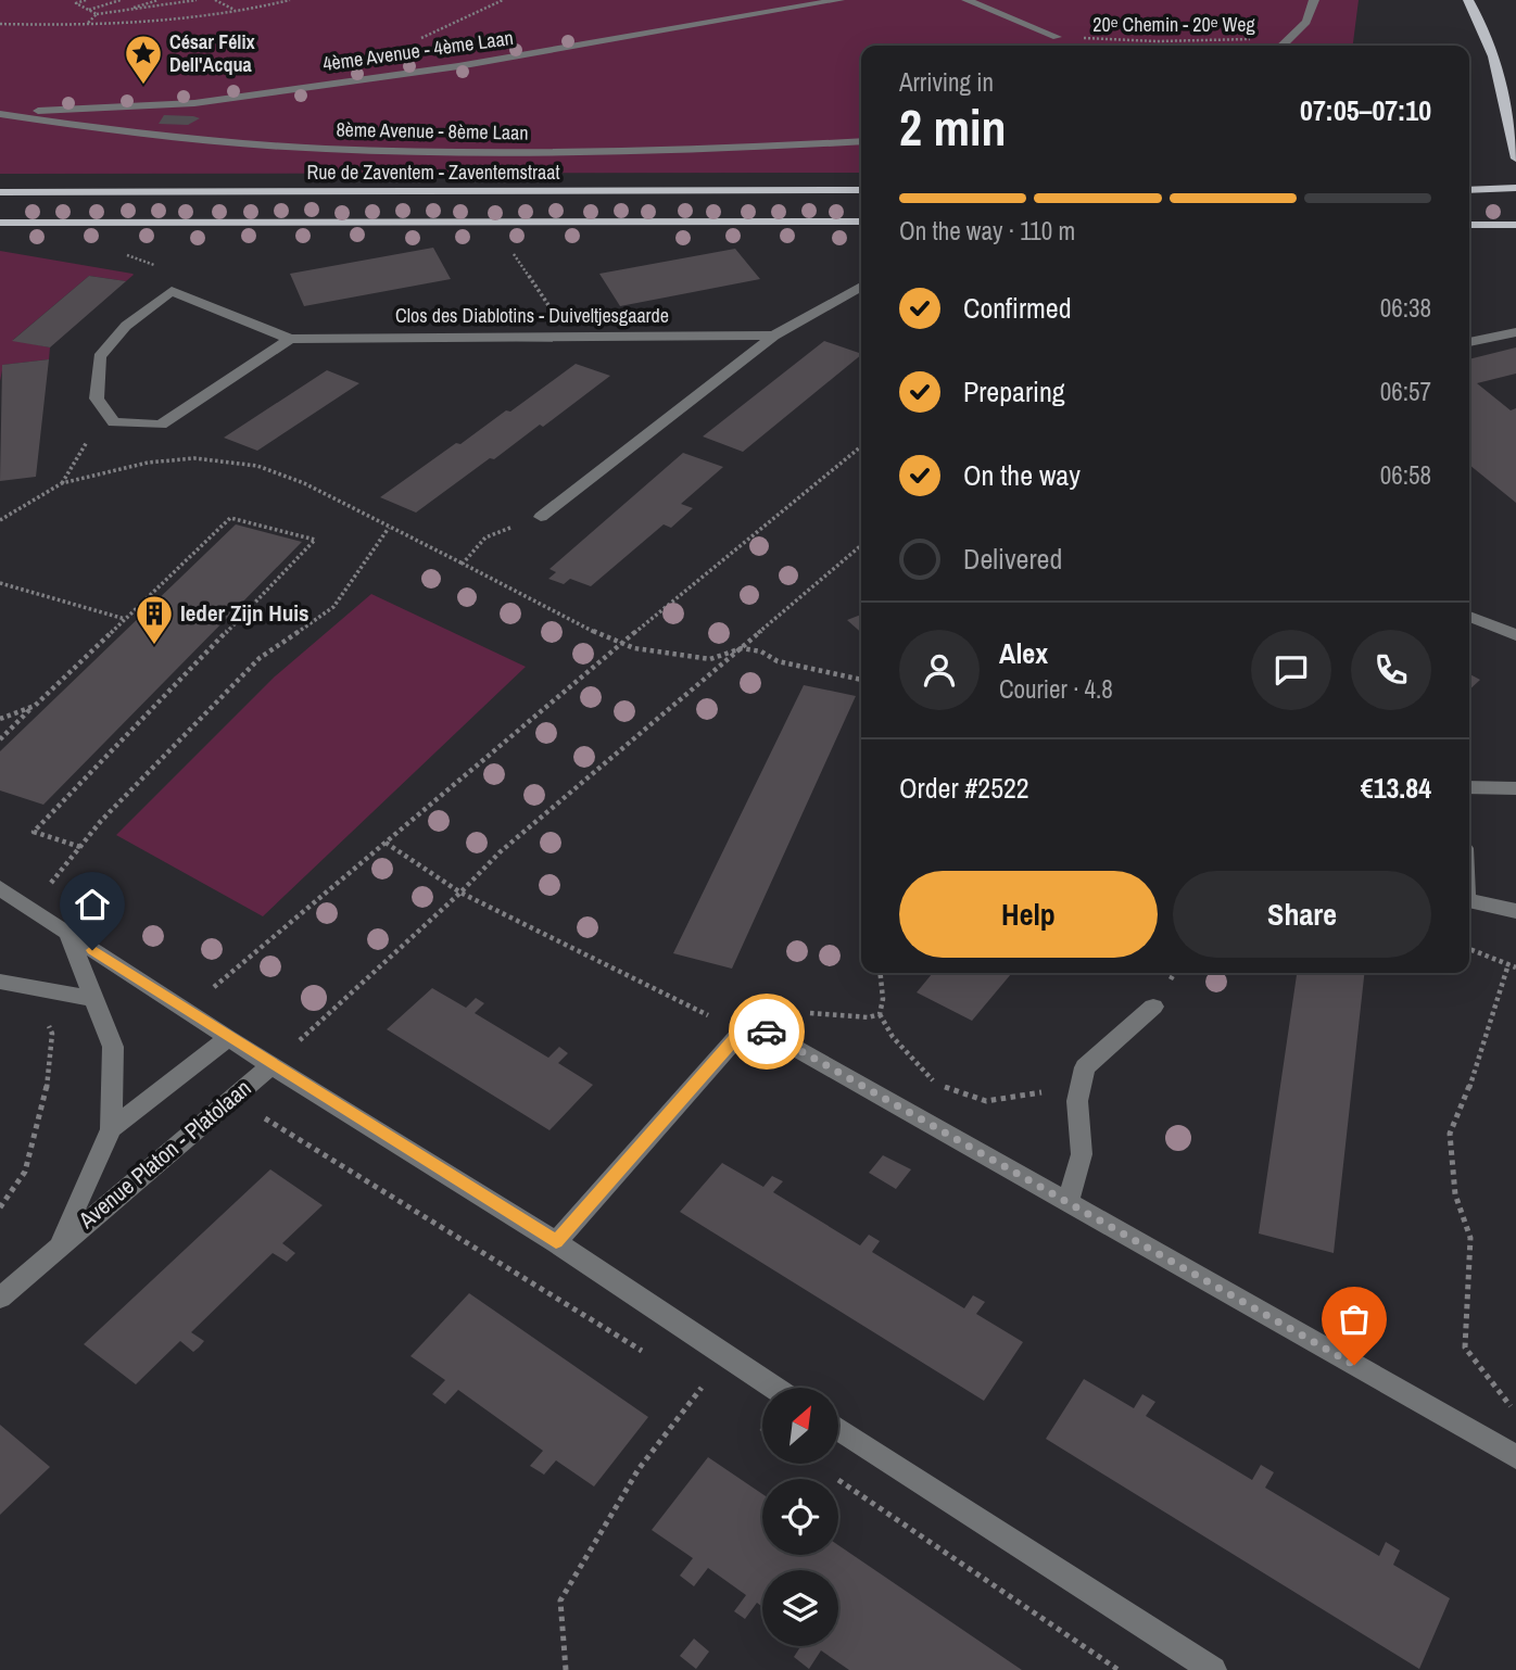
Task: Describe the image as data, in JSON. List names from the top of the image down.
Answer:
{
  "streets": {
    "main road": ["Rue de Zaventem - Zaventemstraat"],
    "street": [
      "4ème Avenue - 4ème Laan",
      "8ème Avenue - 8ème Laan",
      "Clos des Diablotins - Duiveltjesgaarde",
      "Avenue Platon - Platolaan"
    ],
    "path": ["20ᵉ Chemin - 20ᵉ Weg"]
  },
  "crossings": [
    ["4ème Avenue - 4ème Laan", "8ème Avenue - 8ème Laan"]
  ],
  "places": {
    "place": ["César Félix Dell'Acqua"],
    "building": ["Ieder Zijn Huis"]
  },
  "north": "top right",
  "page": {
    "heading": ["2 min", "Arriving in", "07:05–07:10"],
    "panel": [
      "Alex",
      "Courier · 4.8",
      "Order #2522",
      "€13.84"
    ],
    "bar": "On the way · 110 m",
    "list": [
      ["Confirmed", "06:38"],
      ["Preparing", "06:57"],
      ["On the way", "06:58"],
      "Delivered"
    ],
    "buttons": ["Help", "Share"]
  }
}
